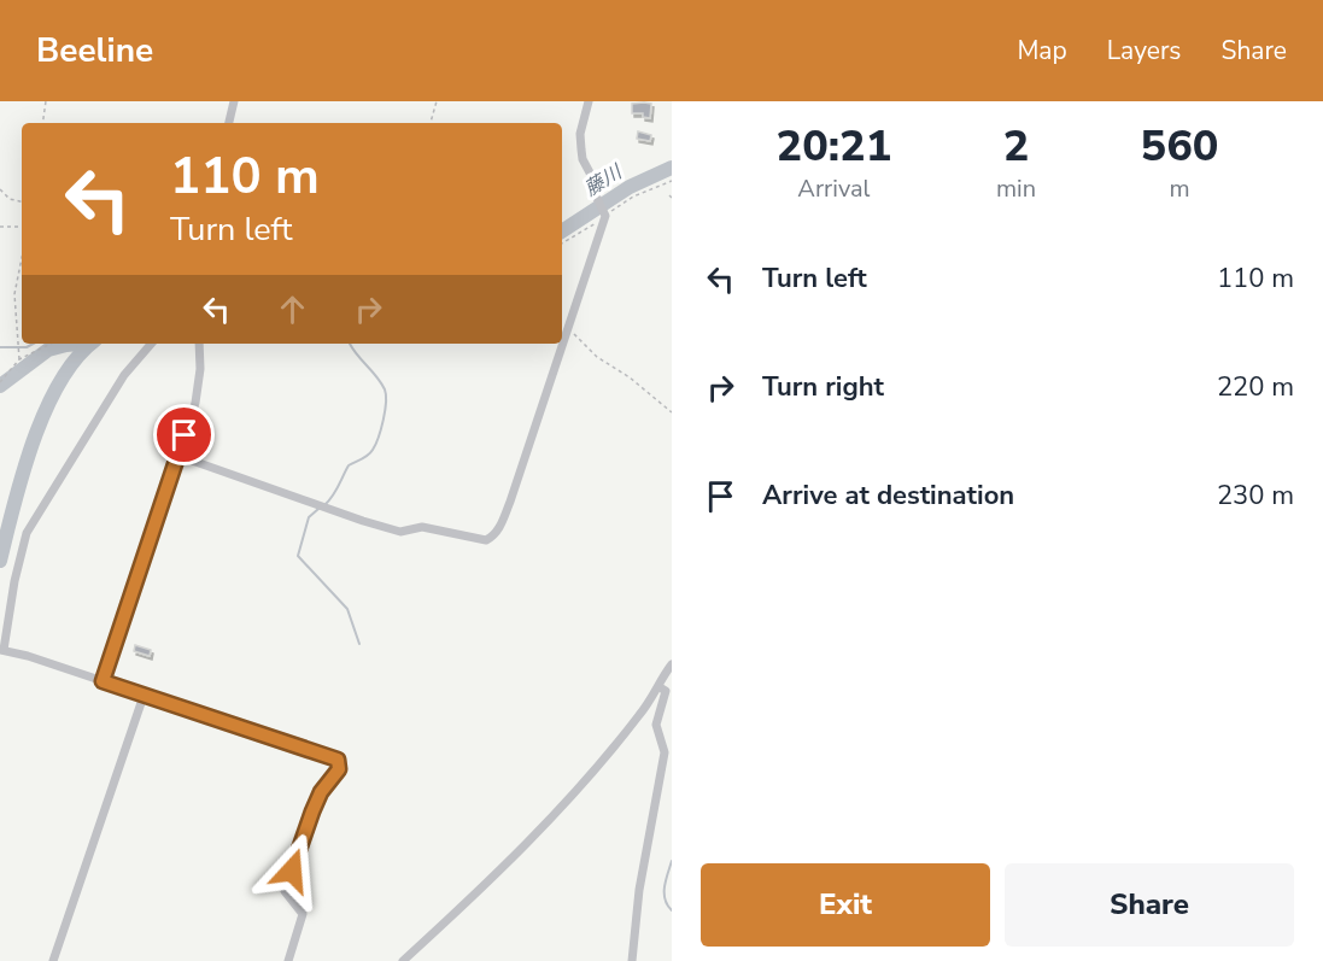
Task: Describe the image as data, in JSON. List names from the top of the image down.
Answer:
{
  "water": ["藤川"],
  "page": {
    "header": "Beeline",
    "nav": ["Map", "Layers", "Share"],
    "eta": [
      "20:21",
      "Arrival",
      "2",
      "min",
      "560",
      "m"
    ],
    "turn": ["110 m", "Turn left"],
    "list": [
      {
        "name": "Turn left",
        "value": "110 m"
      },
      {
        "name": "Turn right",
        "value": "220 m"
      },
      {
        "name": "Arrive at destination",
        "value": "230 m"
      }
    ],
    "buttons": ["Exit", "Share"]
  }
}
